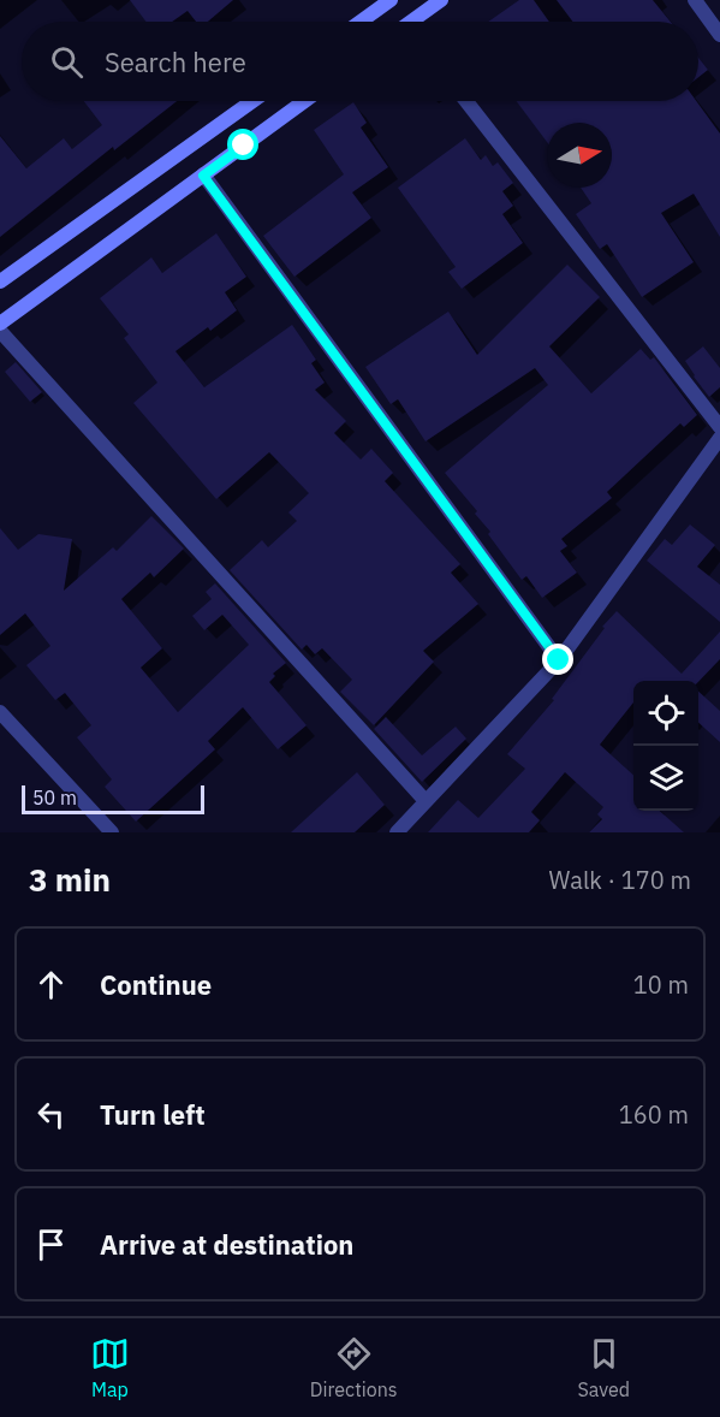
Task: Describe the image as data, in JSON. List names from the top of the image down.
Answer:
{
  "scale_bar": "50 m",
  "north": "right",
  "page": {
    "search": "Search here",
    "scale": "50 m",
    "heading": ["3 min", "Walk · 170 m"],
    "list": [
      ["Continue", "10 m"],
      ["Turn left", "160 m"],
      "Arrive at destination"
    ],
    "nav": ["Map", "Directions", "Saved"]
  }
}
